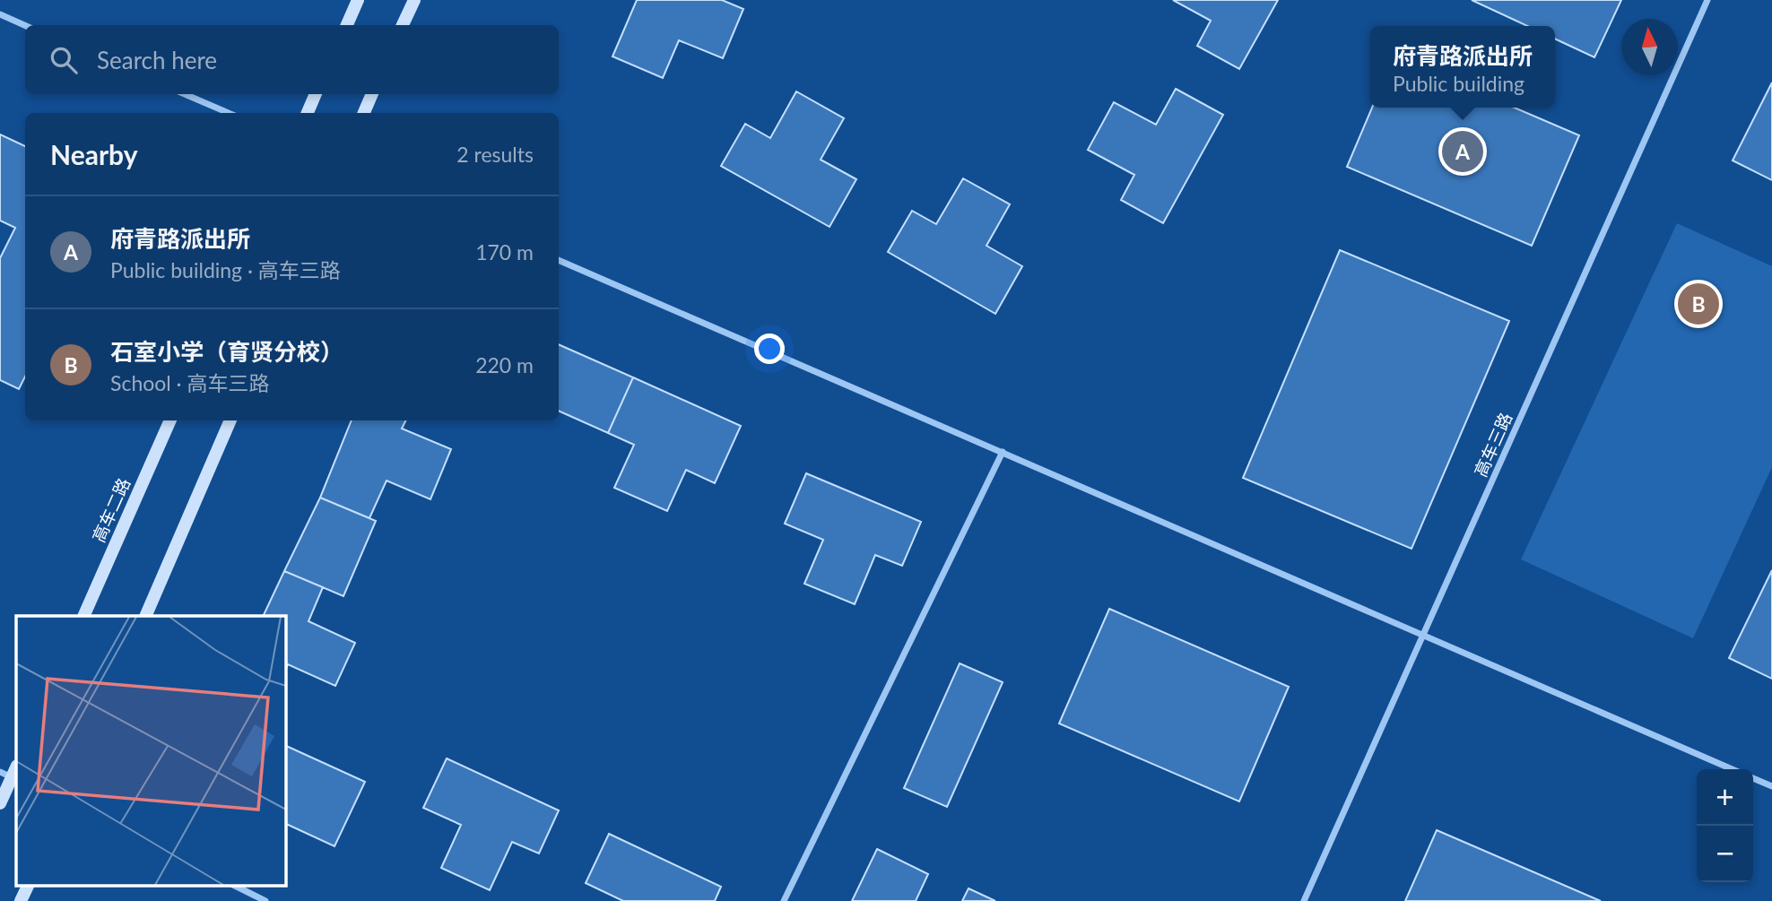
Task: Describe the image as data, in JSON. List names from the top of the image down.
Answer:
{
  "streets": {
    "street": ["高车三路", "高车二路"]
  },
  "north": "top",
  "page": {
    "search": "Search here",
    "popup": ["府青路派出所", "Public building"],
    "heading": ["Nearby", "2 results"],
    "pins": ["A", "B"],
    "list": [
      {
        "mark": "A",
        "name": "府青路派出所",
        "note": "Public building · 高车三路",
        "value": "170 m"
      },
      {
        "mark": "B",
        "name": "石室小学（育贤分校）",
        "note": "School · 高车三路",
        "value": "220 m"
      }
    ],
    "map_buttons": ["+", "−"]
  }
}
